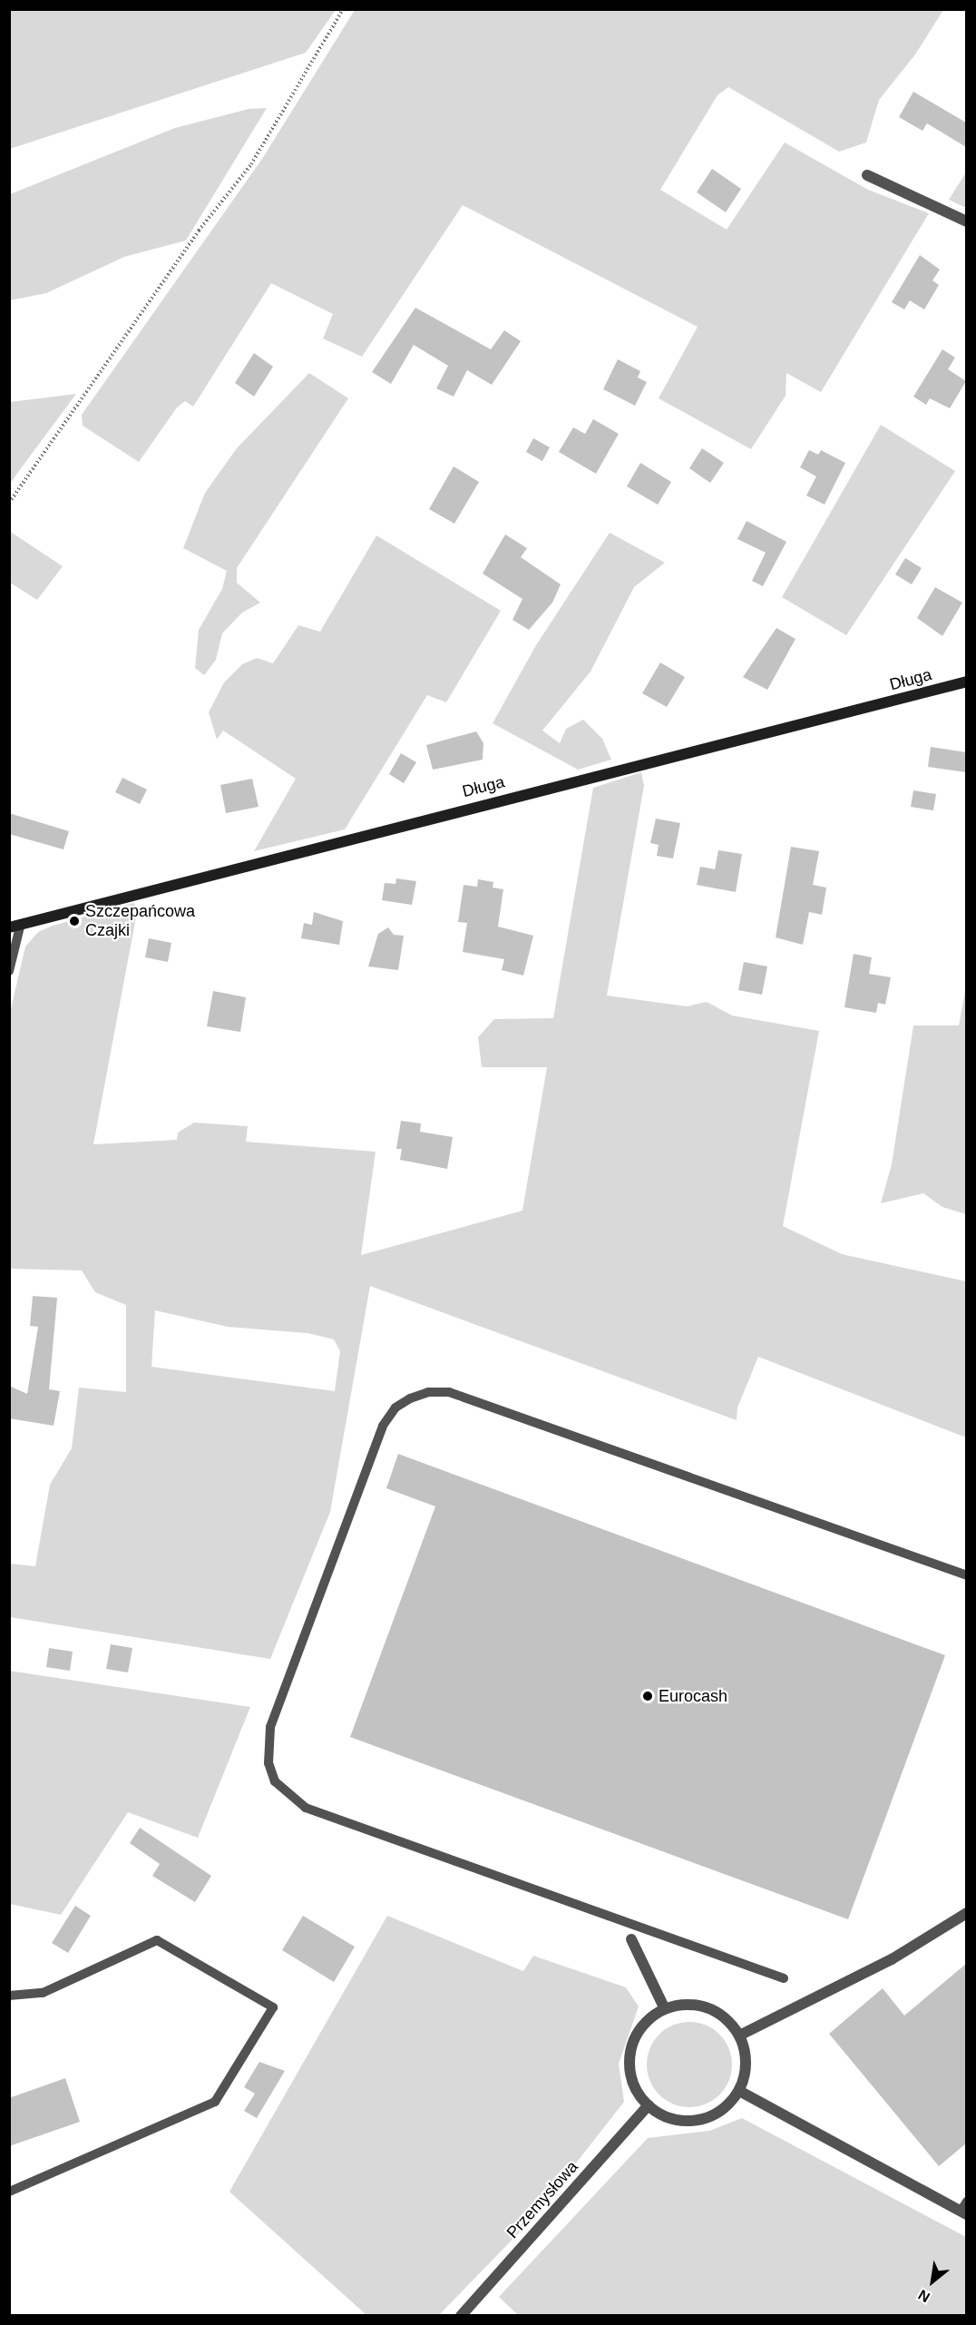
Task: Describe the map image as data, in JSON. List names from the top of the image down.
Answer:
{
  "streets": {
    "street": ["Długa", "Przemysłowa"]
  },
  "places": ["Szczepańcowa Czajki", "Eurocash"],
  "north": "bottom left"
}
